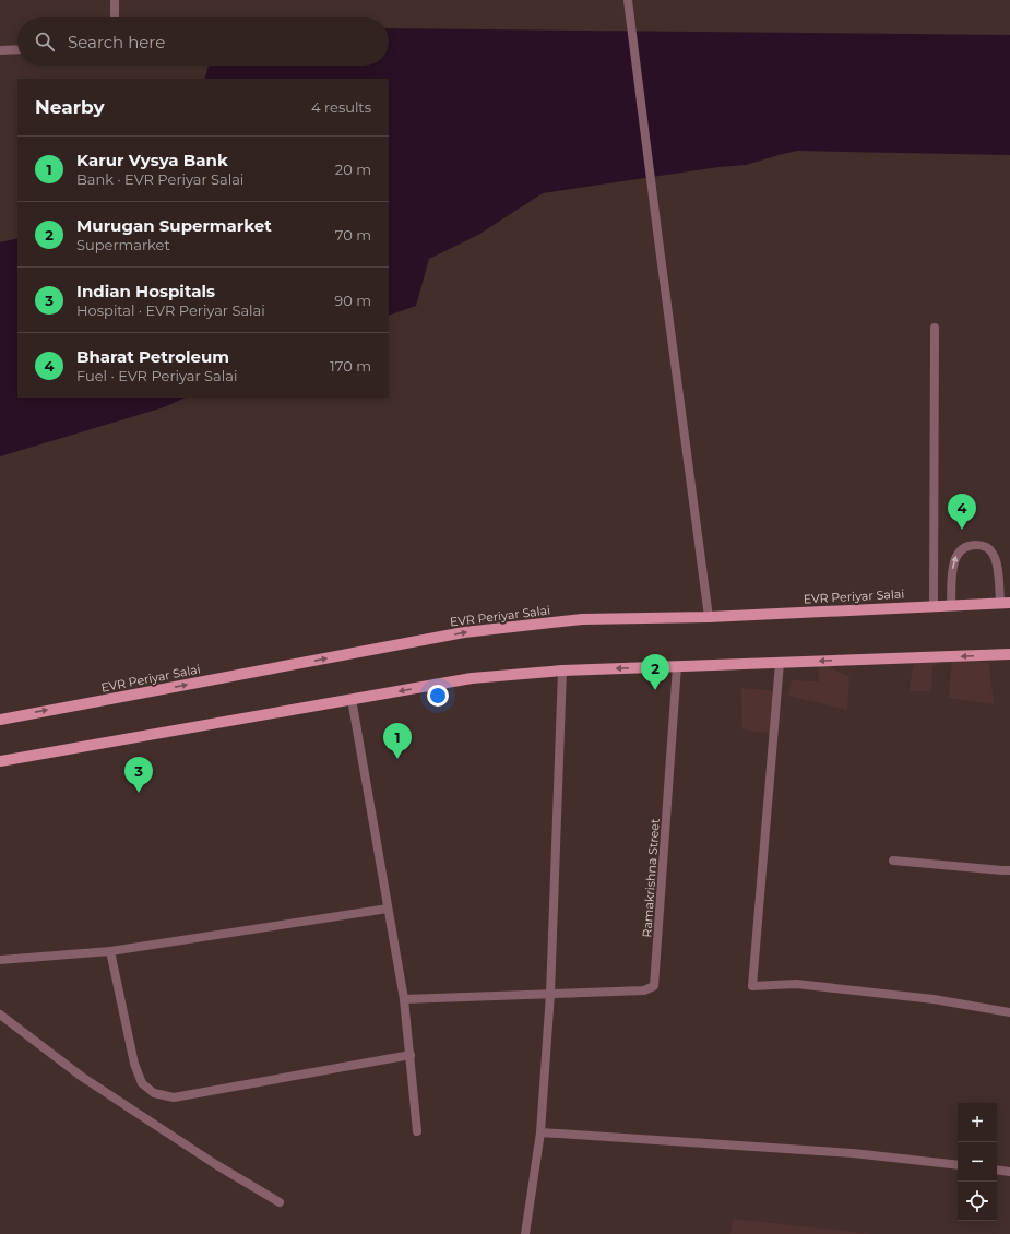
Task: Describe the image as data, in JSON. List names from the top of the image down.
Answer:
{
  "streets": {
    "main road": ["EVR Periyar Salai"],
    "street": ["Ramakrishna Street"]
  },
  "page": {
    "search": "Search here",
    "heading": ["Nearby", "4 results"],
    "list": [
      {
        "mark": "1",
        "name": "Karur Vysya Bank",
        "note": "Bank · EVR Periyar Salai",
        "value": "20 m"
      },
      {
        "mark": "2",
        "name": "Murugan Supermarket",
        "note": "Supermarket",
        "value": "70 m"
      },
      {
        "mark": "3",
        "name": "Indian Hospitals",
        "note": "Hospital · EVR Periyar Salai",
        "value": "90 m"
      },
      {
        "mark": "4",
        "name": "Bharat Petroleum",
        "note": "Fuel · EVR Periyar Salai",
        "value": "170 m"
      }
    ],
    "pins": [
      "4",
      "2",
      "1",
      "3"
    ],
    "map_buttons": ["+", "−"]
  }
}
